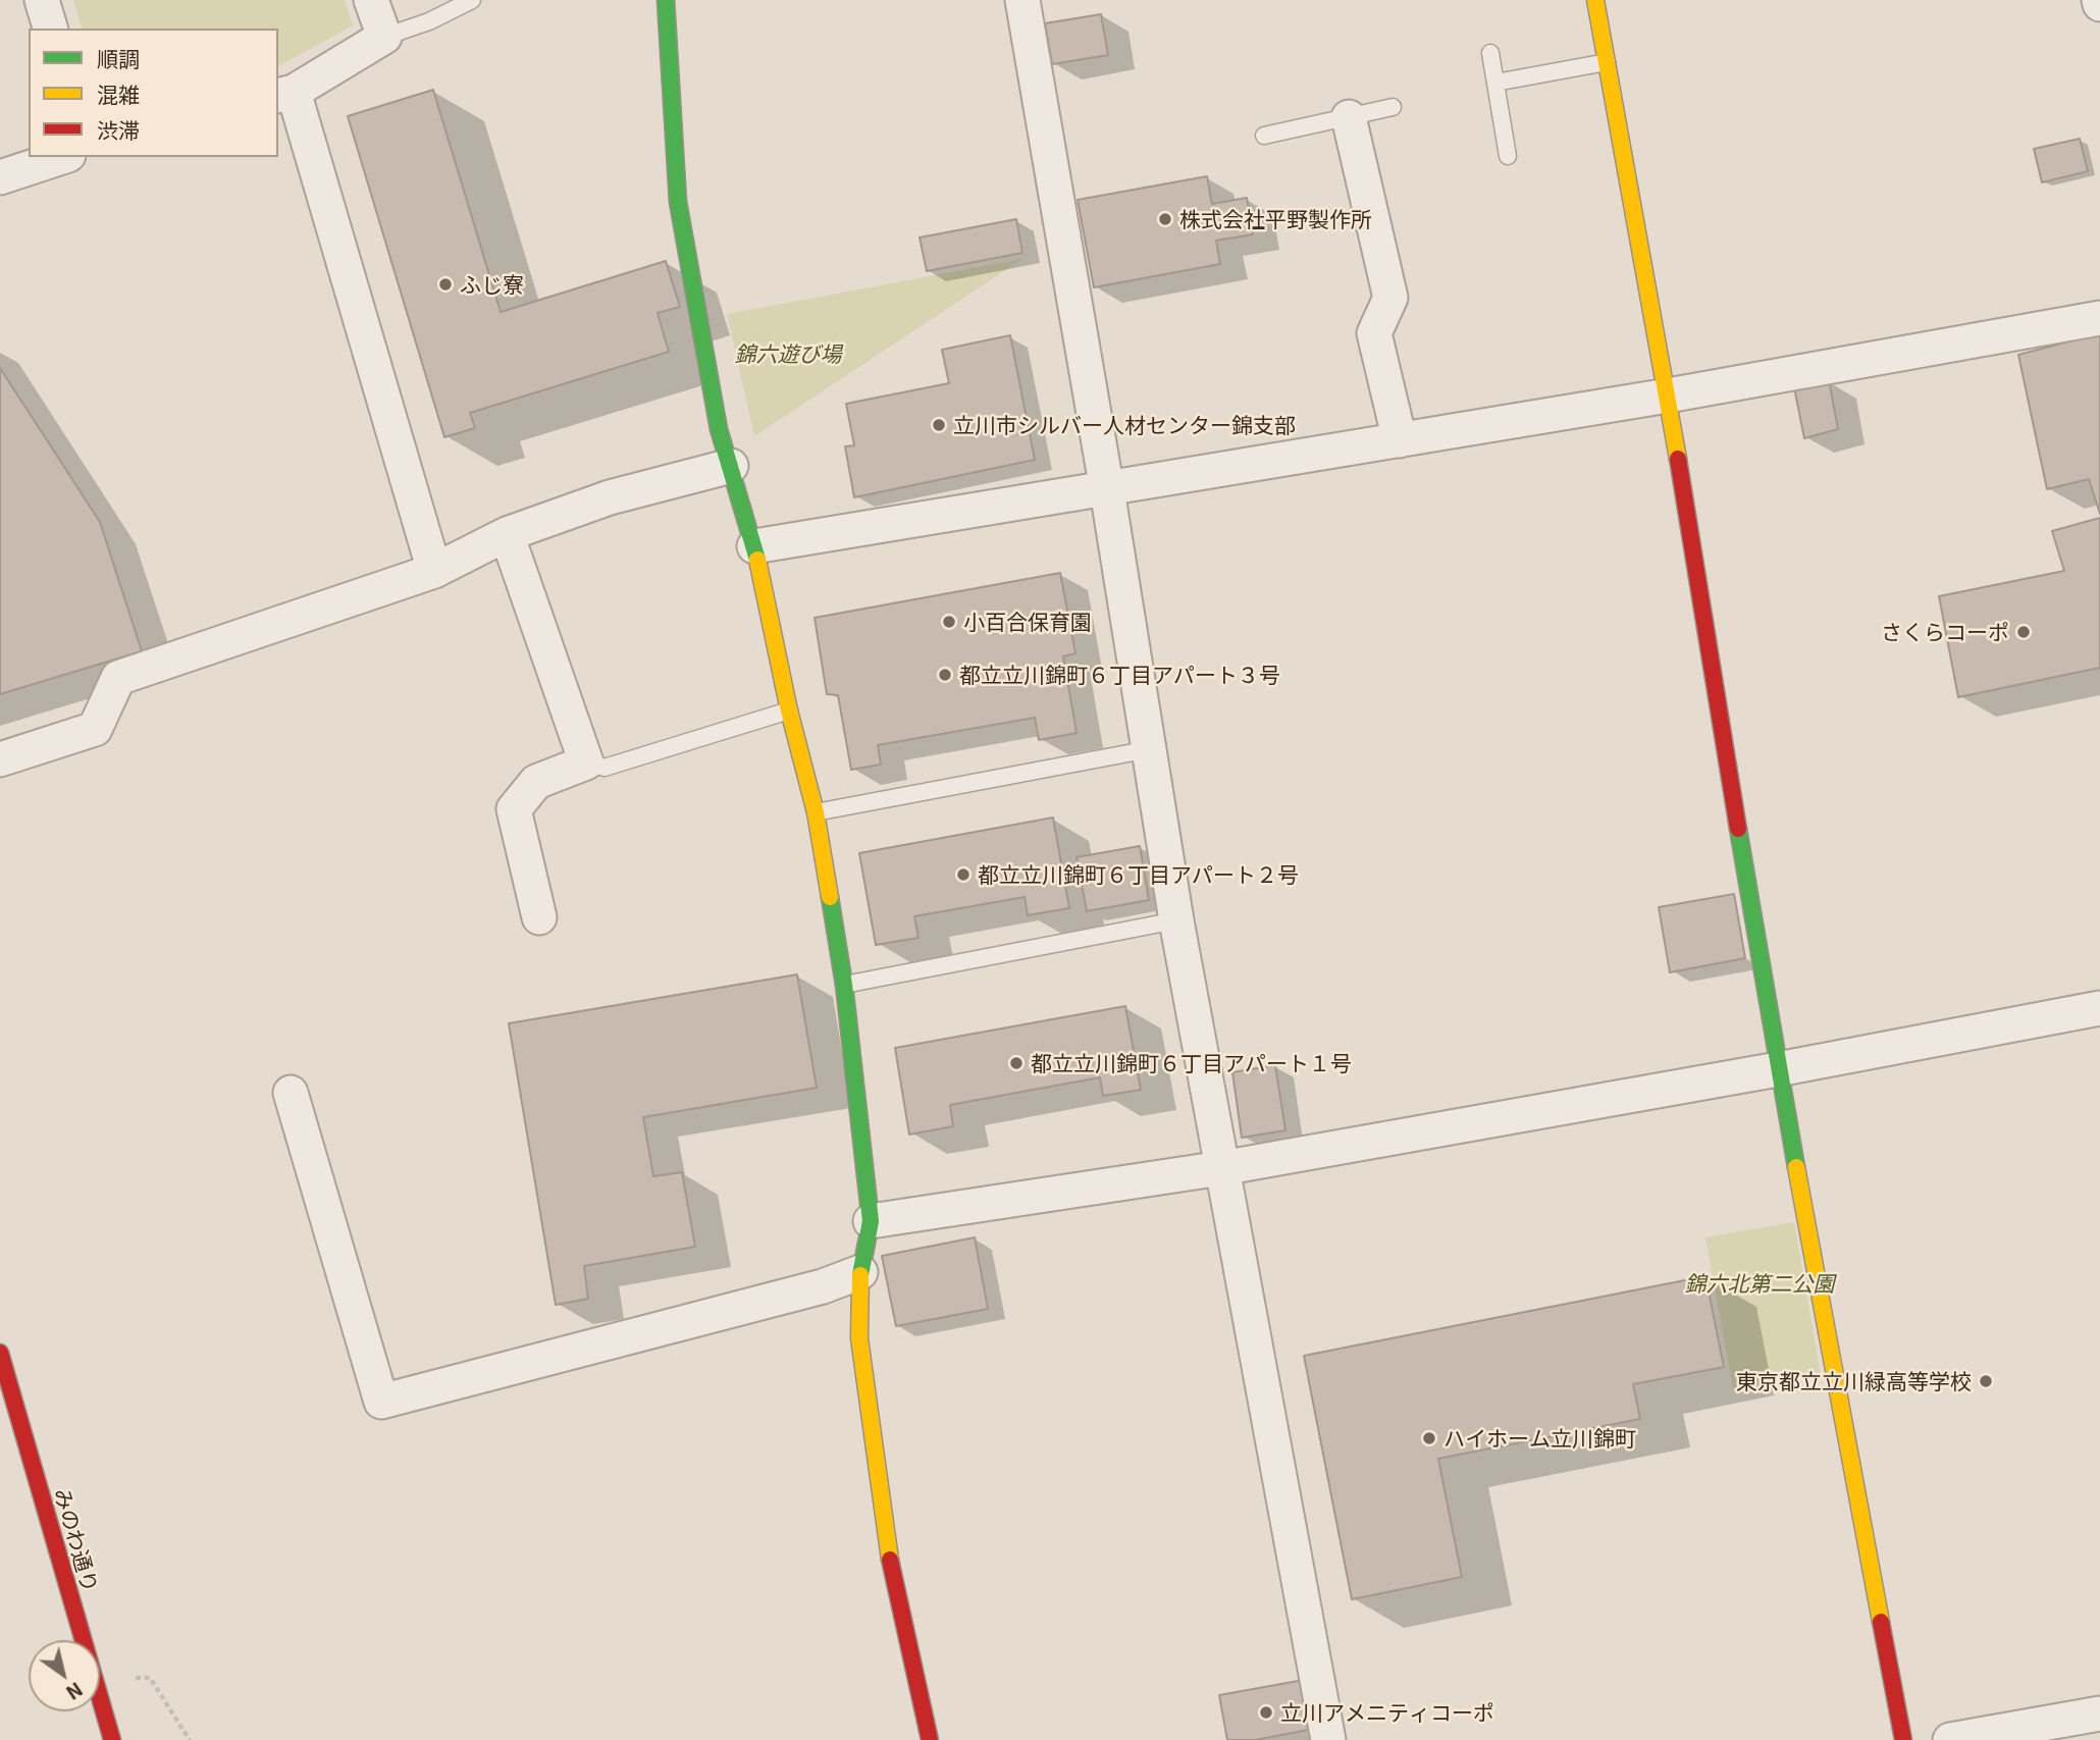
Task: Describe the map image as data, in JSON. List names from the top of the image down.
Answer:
{
  "streets": {
    "street": ["みのわ通り"]
  },
  "parks": ["錦六遊び場", "錦六北第二公園"],
  "places": [
    "株式会社平野製作所",
    "ふじ寮",
    "立川市シルバー人材センター錦支部",
    "小百合保育園",
    "さくらコーポ",
    "都立立川錦町６丁目アパート３号",
    "都立立川錦町６丁目アパート２号",
    "都立立川錦町６丁目アパート１号",
    "東京都立立川緑高等学校",
    "ハイホーム立川錦町",
    "立川アメニティコーポ"
  ],
  "legend": ["順調", "混雑", "渋滞"],
  "north": "bottom right"
}
